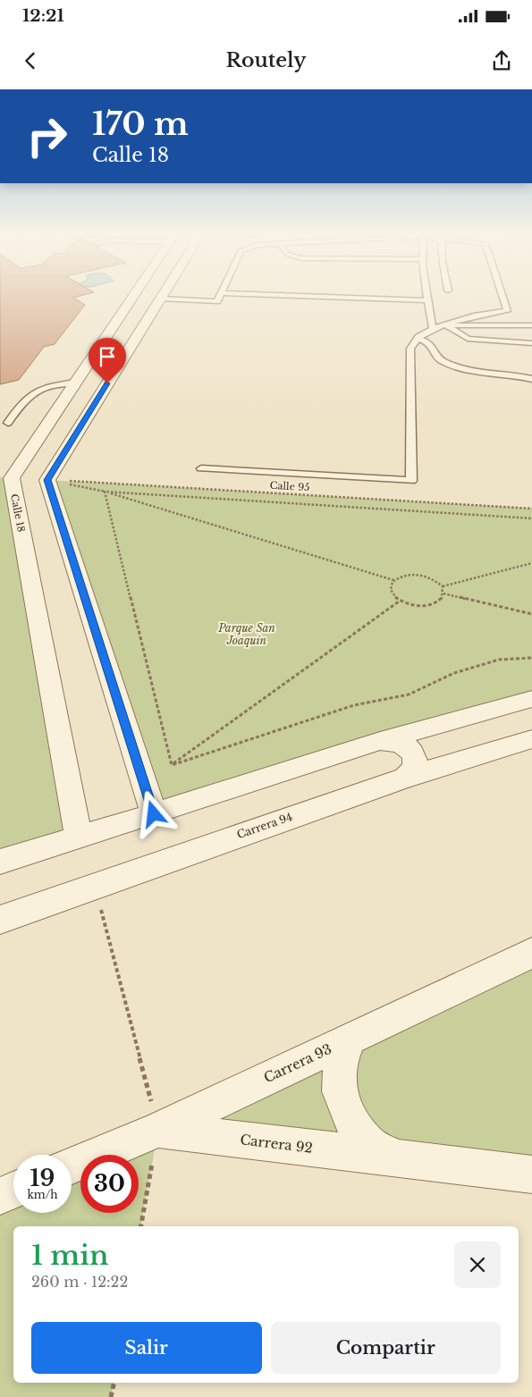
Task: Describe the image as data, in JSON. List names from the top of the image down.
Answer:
{
  "streets": {
    "street": [
      "Calle 18",
      "Carrera 94",
      "Carrera 93",
      "Carrera 92"
    ],
    "path": ["Calle 95"]
  },
  "crossings": [
    ["Carrera 93", "Carrera 92"]
  ],
  "parks": ["Parque San Joaquín"],
  "page": {
    "status": "12:21",
    "header": "Routely",
    "turn": ["170 m", "Calle 18"],
    "speed": "19 km/h",
    "limit": "30",
    "heading": ["1 min", "260 m · 12:22"],
    "buttons": ["Salir", "Compartir"]
  }
}
